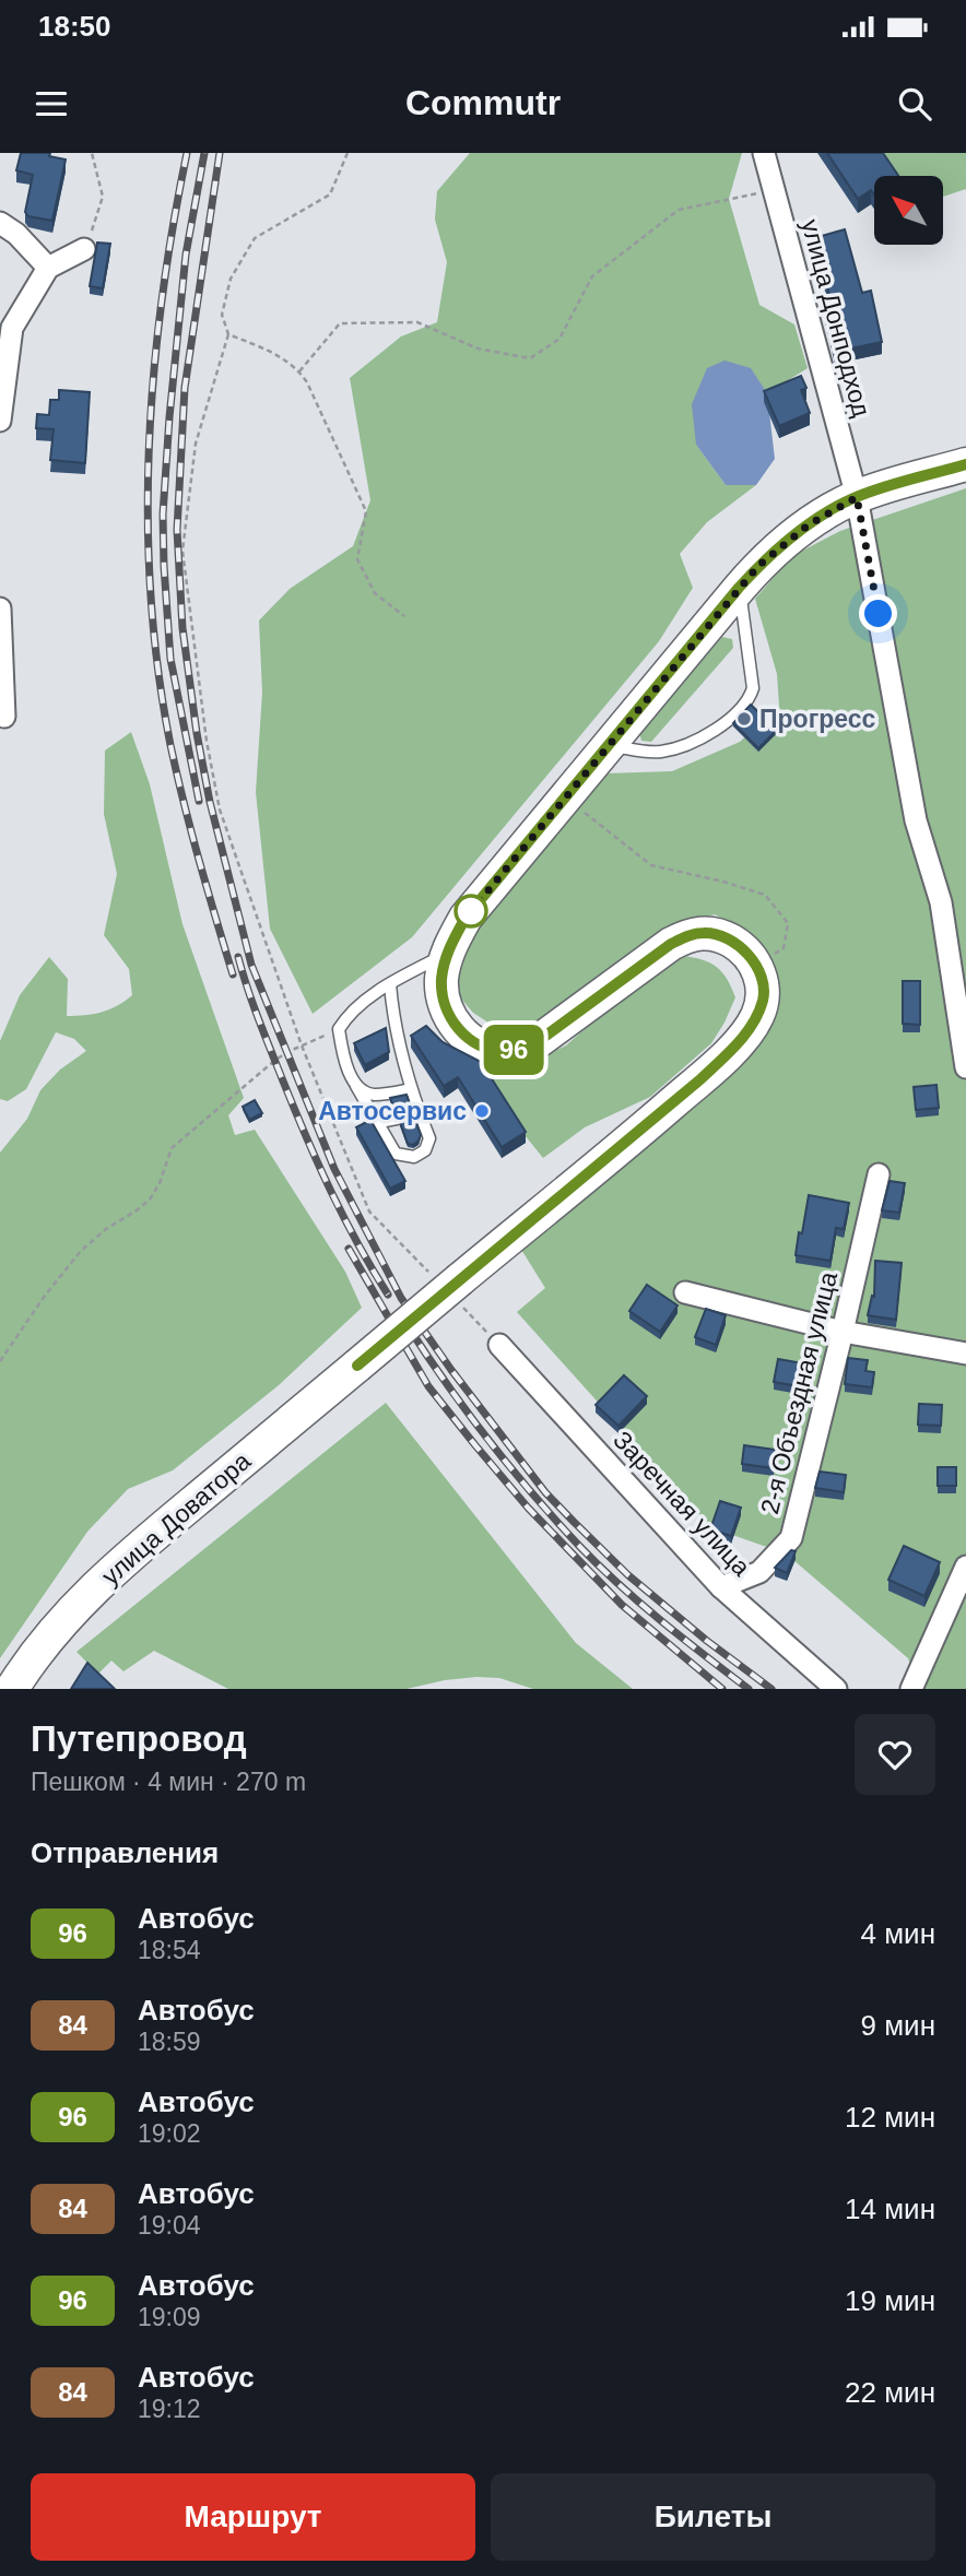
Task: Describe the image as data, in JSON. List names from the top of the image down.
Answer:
{
  "streets": {
    "main road": ["улица Доватора"],
    "street": ["улица Донподход", "2-я Объездная улица", "Заречная улица"]
  },
  "crossings": [
    ["2-я Объездная улица", "Заречная улица"]
  ],
  "places": ["Прогресс", "Автосервис"],
  "lines": ["bus line 96"],
  "north": "top left",
  "page": {
    "status": "18:50",
    "header": "Commutr",
    "on_map": "96",
    "heading": [
      ["Путепровод", "Пешком · 4 мин · 270 m"],
      "Отправления"
    ],
    "list": [
      {
        "mark": "96",
        "name": "Автобус",
        "note": "18:54",
        "value": "4 мин"
      },
      {
        "mark": "84",
        "name": "Автобус",
        "note": "18:59",
        "value": "9 мин"
      },
      {
        "mark": "96",
        "name": "Автобус",
        "note": "19:02",
        "value": "12 мин"
      },
      {
        "mark": "84",
        "name": "Автобус",
        "note": "19:04",
        "value": "14 мин"
      },
      {
        "mark": "96",
        "name": "Автобус",
        "note": "19:09",
        "value": "19 мин"
      },
      {
        "mark": "84",
        "name": "Автобус",
        "note": "19:12",
        "value": "22 мин"
      }
    ],
    "buttons": ["Маршрут", "Билеты"]
  }
}
